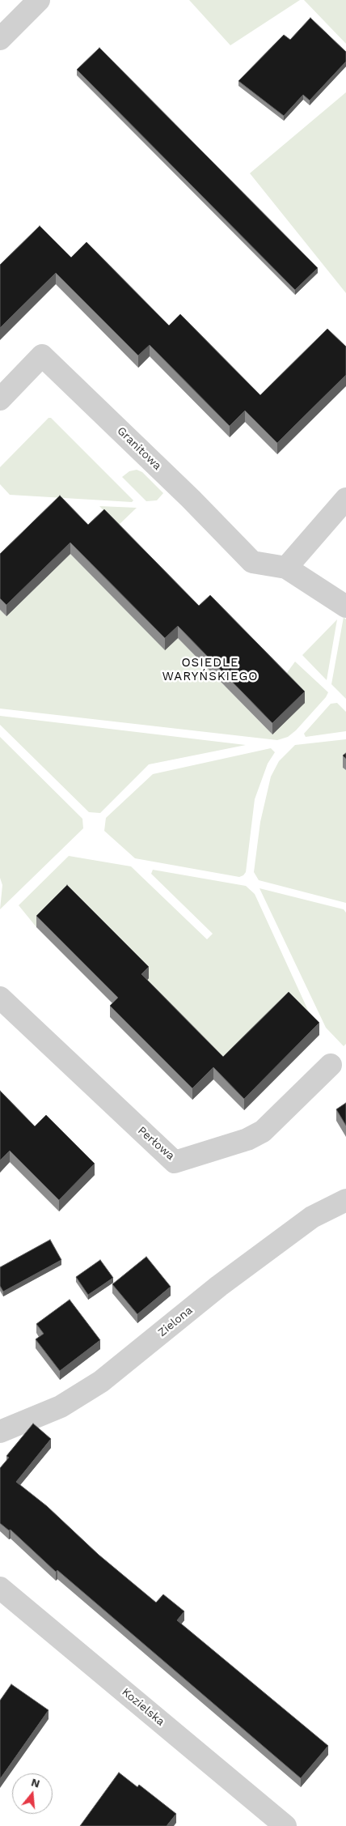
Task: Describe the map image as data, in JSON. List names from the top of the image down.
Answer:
{
  "streets": {
    "street": [
      "Granitowa",
      "Perłowa",
      "Zielona",
      "Kozielska"
    ]
  },
  "districts": ["OSIEDLE WARYŃSKIEGO"],
  "north": "top"
}
